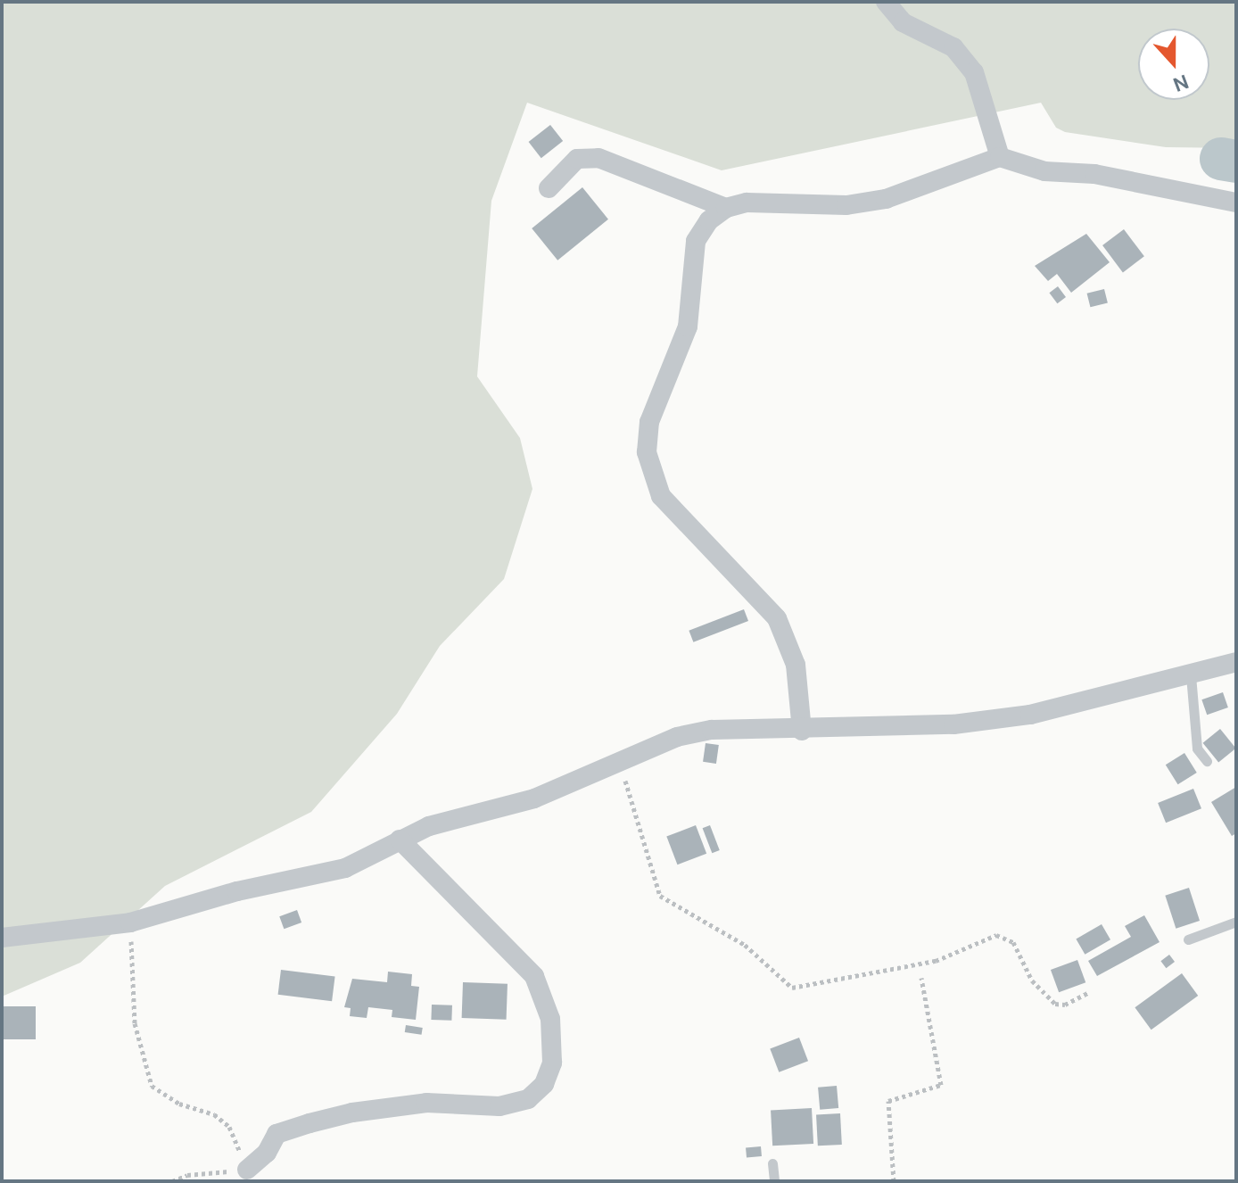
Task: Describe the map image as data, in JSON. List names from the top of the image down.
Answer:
{
  "north": "bottom"
}
